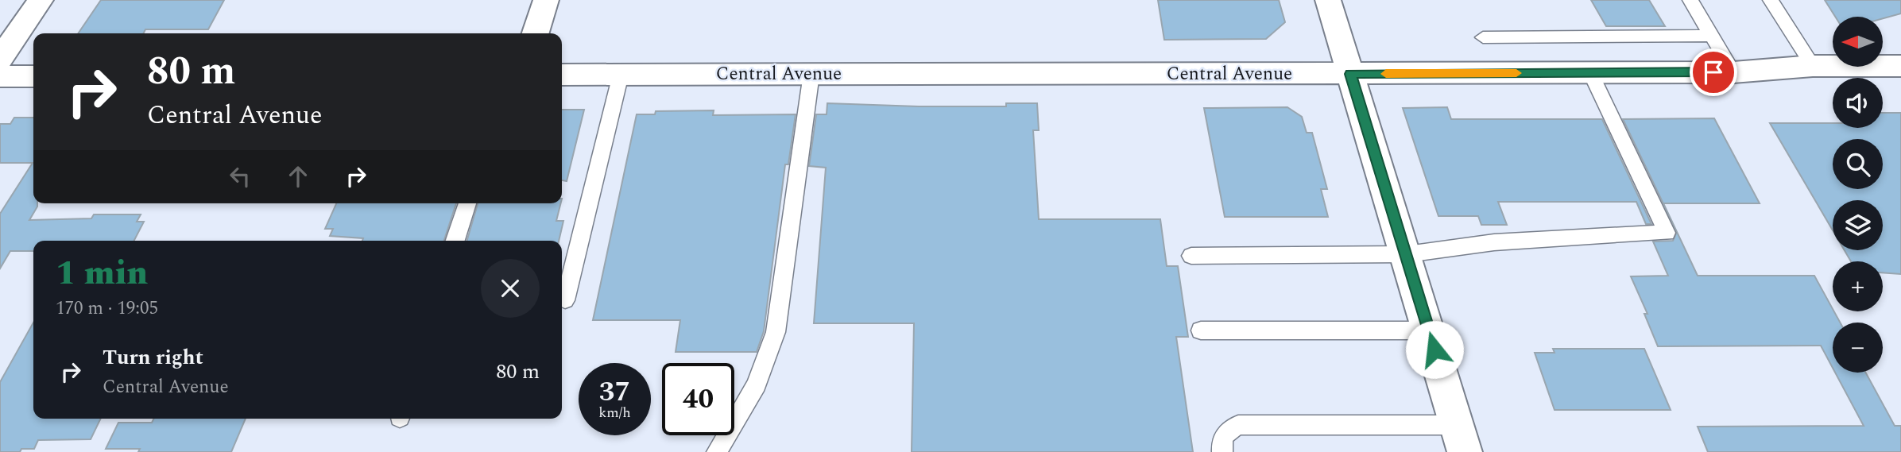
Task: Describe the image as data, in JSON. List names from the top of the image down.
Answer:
{
  "streets": {
    "street": ["Central Avenue"]
  },
  "north": "left",
  "page": {
    "map_buttons": ["+", "−"],
    "turn": ["80 m", "Central Avenue"],
    "heading": ["1 min", "170 m · 19:05"],
    "list": [
      {
        "name": "Turn right",
        "note": "Central Avenue",
        "value": "80 m"
      }
    ],
    "speed": "37 km/h",
    "limit": "40"
  }
}
